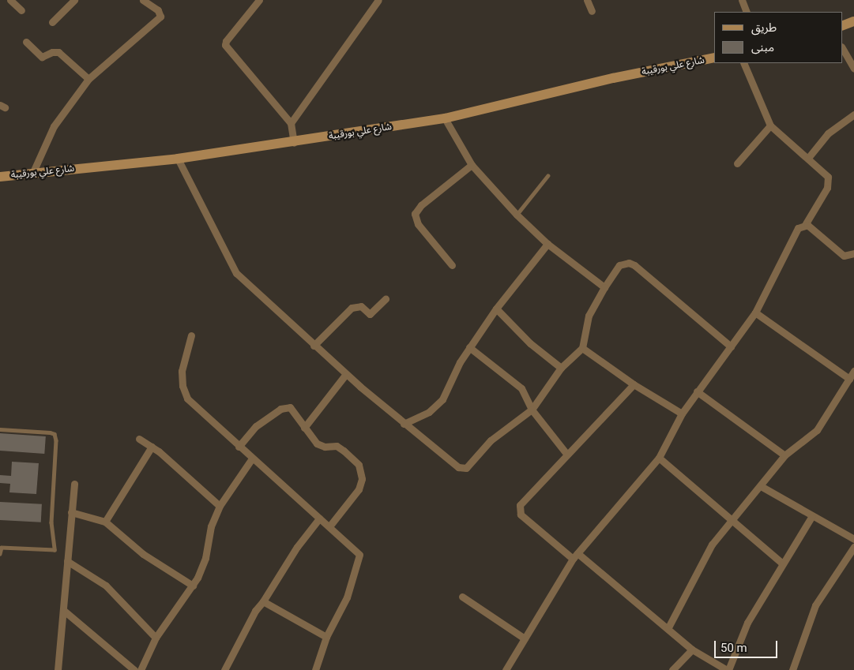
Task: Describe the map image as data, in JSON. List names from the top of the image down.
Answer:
{
  "streets": {
    "main road": ["شارع علي بورقيبة"]
  },
  "legend": ["طريق", "مبنى"],
  "scale_bar": "50 m"
}
